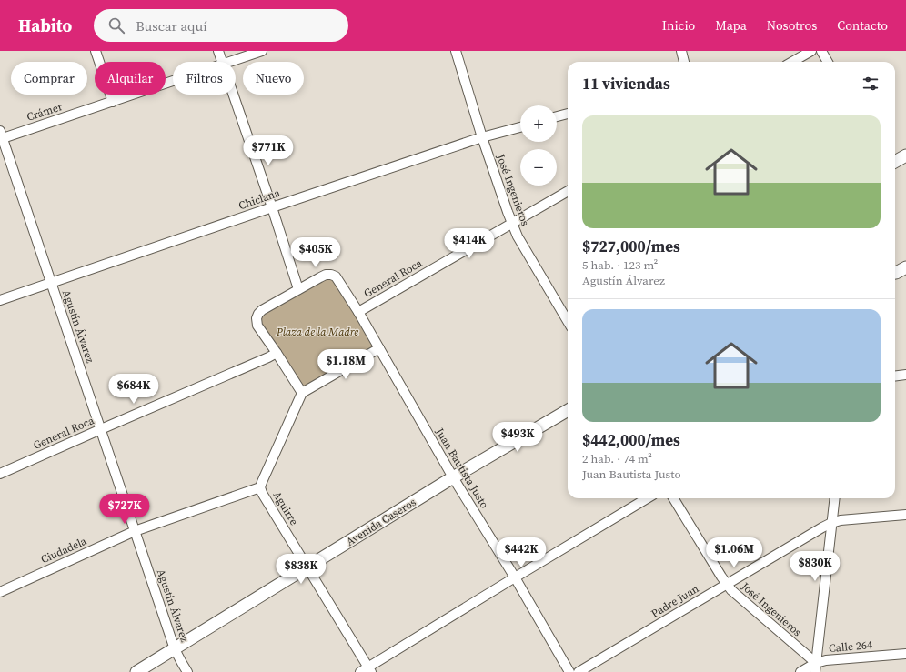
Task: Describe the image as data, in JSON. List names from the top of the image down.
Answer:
{
  "streets": {
    "street": [
      "Crámer",
      "José Ingenieros",
      "Chiclana",
      "General Roca",
      "Agustín Álvarez",
      "Juan Bautista Justo",
      "Aguirre",
      "Avenida Caseros",
      "Ciudadela",
      "Padre Juan",
      "Calle 264"
    ]
  },
  "crossings": [
    ["Crámer", "Agustín Álvarez"],
    ["José Ingenieros", "Chiclana"],
    ["José Ingenieros", "General Roca"],
    ["José Ingenieros", "Padre Juan"],
    ["José Ingenieros", "Calle 264"],
    ["Chiclana", "Agustín Álvarez"],
    ["General Roca", "Agustín Álvarez"],
    ["General Roca", "Juan Bautista Justo"],
    ["Agustín Álvarez", "Avenida Caseros"],
    ["Agustín Álvarez", "Ciudadela"],
    ["Juan Bautista Justo", "Avenida Caseros"],
    ["Aguirre", "Avenida Caseros"],
    ["Aguirre", "Ciudadela"]
  ],
  "parks": ["Plaza de la Madre"],
  "page": {
    "header": "Habito",
    "search": "Buscar aquí",
    "nav": [
      "Inicio",
      "Mapa",
      "Nosotros",
      "Contacto"
    ],
    "chip": [
      "Comprar",
      "Alquilar",
      "Filtros",
      "Nuevo"
    ],
    "heading": "11 viviendas",
    "map_buttons": ["+", "−"],
    "list": [
      {
        "name": "$727,000/mes",
        "note": "5 hab. · 123 m² · Agustín Álvarez"
      },
      {
        "name": "$442,000/mes",
        "note": "2 hab. · 74 m² · Juan Bautista Justo"
      }
    ],
    "price": [
      "$771K",
      "$414K",
      "$405K",
      "$1.18M",
      "$684K",
      "$493K",
      "$727K",
      "$442K",
      "$1.06M",
      "$830K",
      "$838K"
    ]
  }
}
